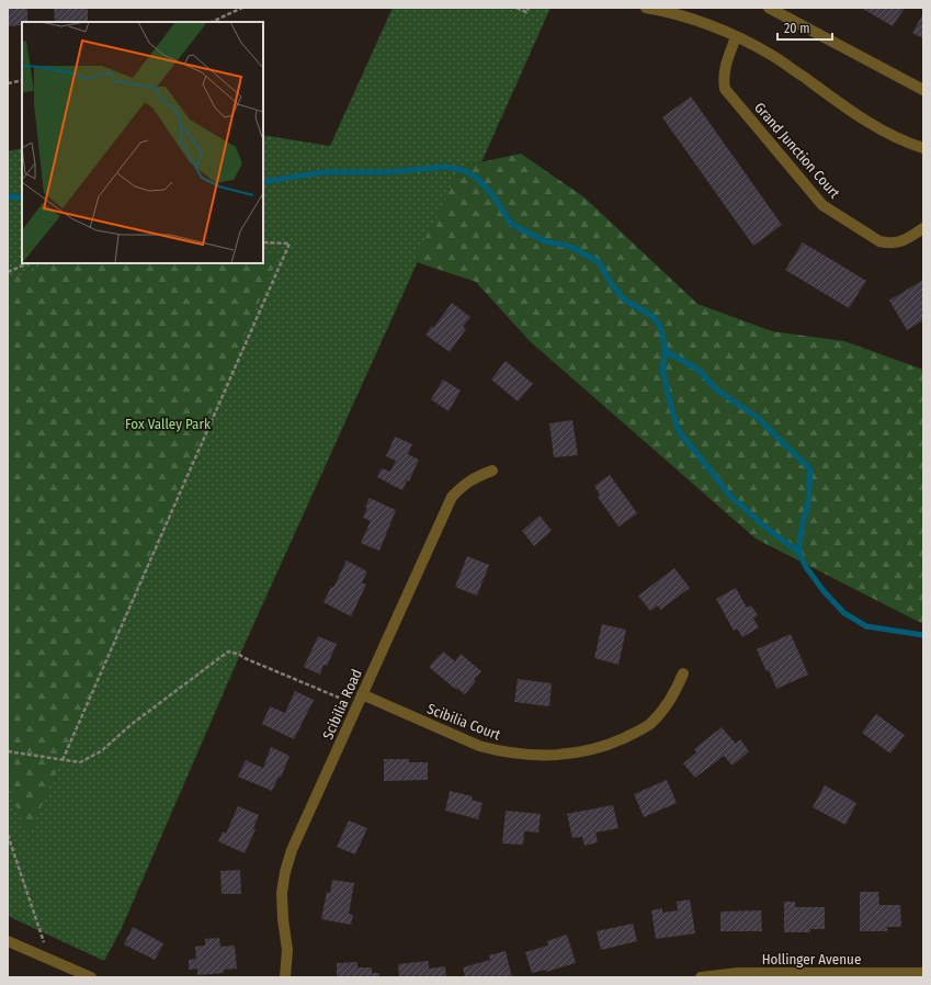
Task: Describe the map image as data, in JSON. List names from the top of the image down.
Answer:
{
  "streets": {
    "street": [
      "Grand Junction Court",
      "Scibilia Road",
      "Scibilia Court",
      "Hollinger Avenue"
    ]
  },
  "crossings": [
    ["Scibilia Road", "Scibilia Court"]
  ],
  "parks": ["Fox Valley Park"],
  "scale_bar": "20 m"
}
